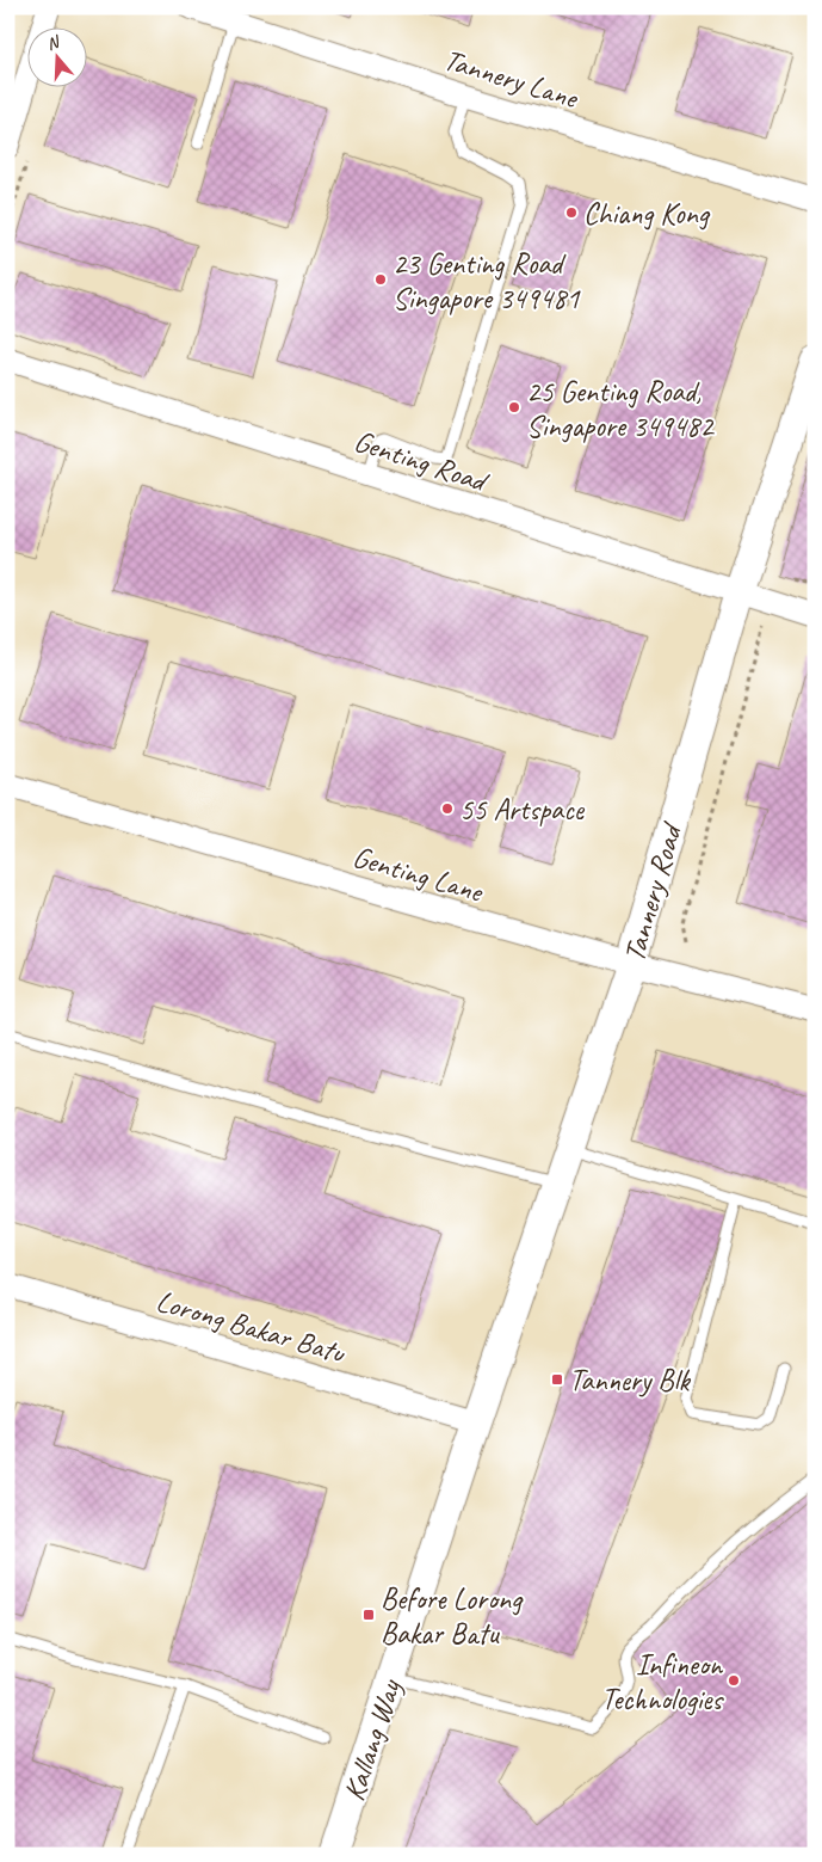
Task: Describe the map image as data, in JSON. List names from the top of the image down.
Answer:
{
  "streets": {
    "street": [
      "Tannery Lane",
      "Genting Road",
      "Genting Lane",
      "Tannery Road",
      "Lorong Bakar Batu",
      "Kallang Way"
    ]
  },
  "crossings": [
    ["Genting Road", "Tannery Road"],
    ["Genting Lane", "Tannery Road"],
    ["Tannery Road", "Lorong Bakar Batu"],
    ["Tannery Road", "Kallang Way"],
    ["Lorong Bakar Batu", "Kallang Way"]
  ],
  "places": {
    "other": [
      "Chiang Kong",
      "23 Genting Road Singapore 349481",
      "25 Genting Road, Singapore 349482",
      "55 Artspace",
      "Infineon Technologies"
    ],
    "transit": ["Tannery Blk", "Before Lorong Bakar Batu"]
  },
  "north": "top"
}
